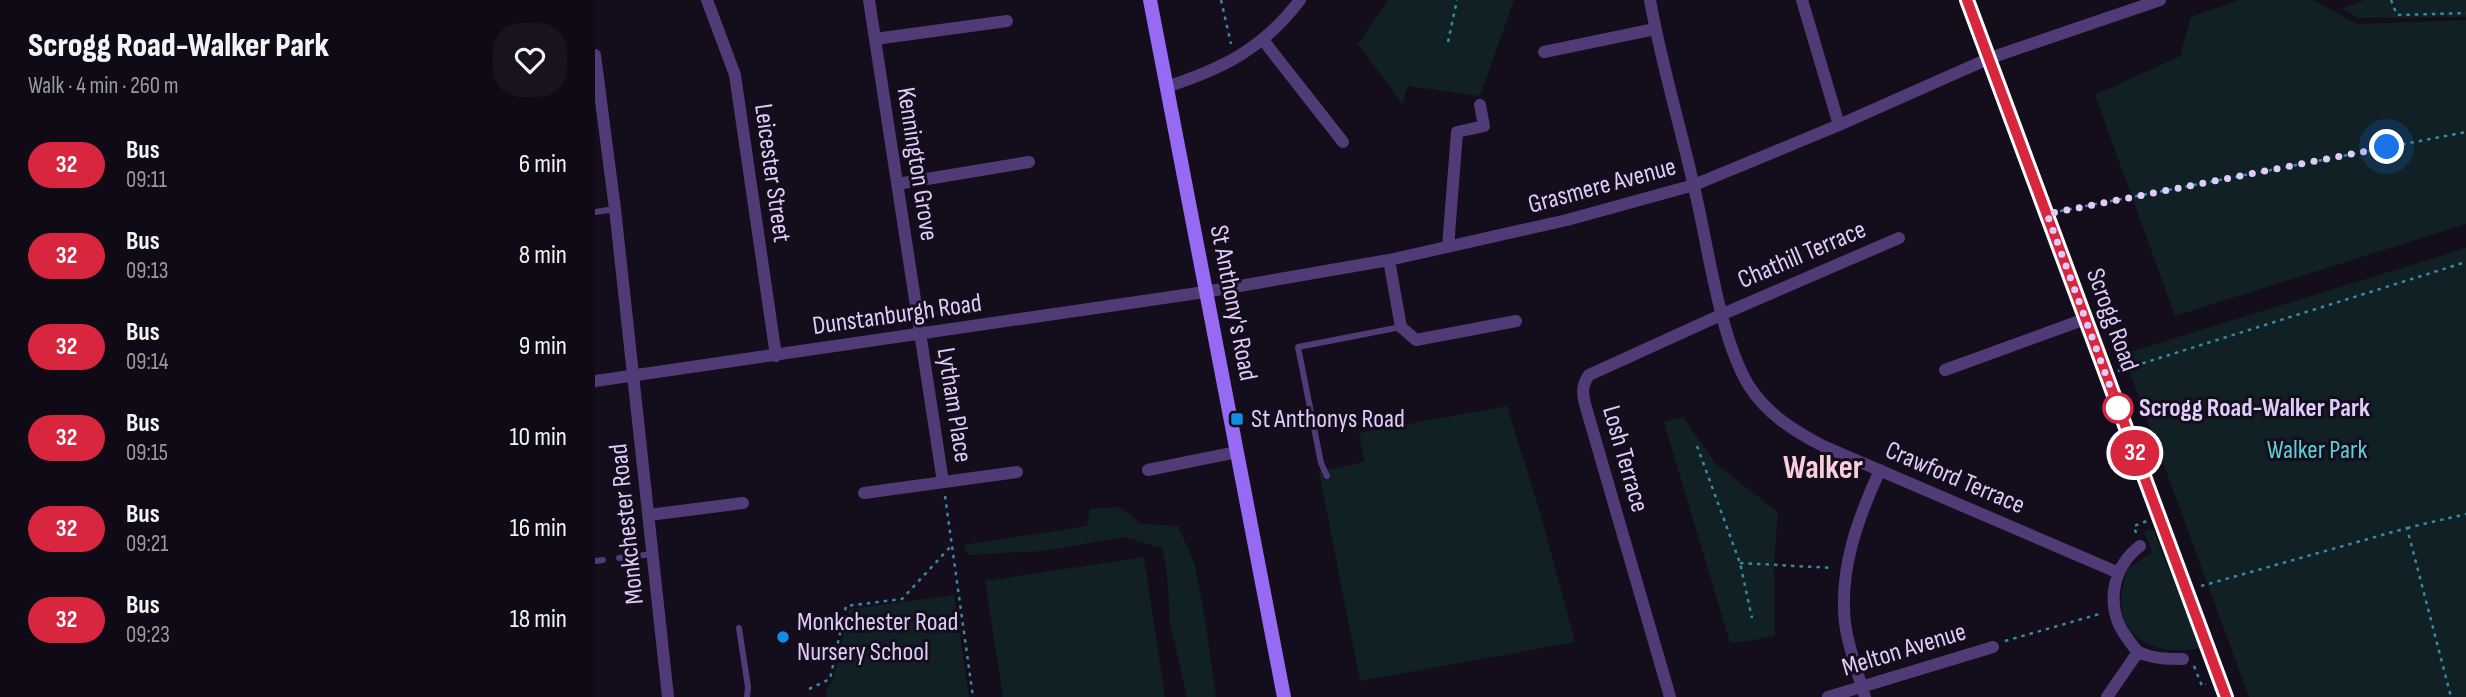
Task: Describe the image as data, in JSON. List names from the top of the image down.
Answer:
{
  "streets": {
    "street": [
      "Kennington Grove",
      "Leicester Street",
      "Grasmere Avenue",
      "Chathill Terrace",
      "St Anthony's Road",
      "Dunstanburgh Road",
      "Scrogg Road",
      "Lytham Place",
      "Losh Terrace",
      "Crawford Terrace",
      "Monkchester Road",
      "Melton Avenue"
    ]
  },
  "crossings": [
    ["Kennington Grove", "Dunstanburgh Road"],
    ["Kennington Grove", "Lytham Place"],
    ["Leicester Street", "Dunstanburgh Road"],
    ["Grasmere Avenue", "St Anthony's Road"],
    ["Grasmere Avenue", "Dunstanburgh Road"],
    ["Grasmere Avenue", "Scrogg Road"],
    ["Grasmere Avenue", "Crawford Terrace"],
    ["Chathill Terrace", "Losh Terrace"],
    ["Chathill Terrace", "Crawford Terrace"],
    ["St Anthony's Road", "Dunstanburgh Road"],
    ["Dunstanburgh Road", "Lytham Place"],
    ["Dunstanburgh Road", "Monkchester Road"],
    ["Losh Terrace", "Crawford Terrace"]
  ],
  "districts": ["Walker"],
  "parks": ["Walker Park"],
  "places": {
    "other": ["Scrogg Road-Walker Park", "Monkchester Road Nursery School"],
    "transit": ["St Anthonys Road"]
  },
  "lines": ["bus line 32"],
  "page": {
    "heading": ["Scrogg Road-Walker Park", "Walk · 4 min · 260 m"],
    "on_map": "32",
    "list": [
      {
        "mark": "32",
        "name": "Bus",
        "note": "09:11",
        "value": "6 min"
      },
      {
        "mark": "32",
        "name": "Bus",
        "note": "09:13",
        "value": "8 min"
      },
      {
        "mark": "32",
        "name": "Bus",
        "note": "09:14",
        "value": "9 min"
      },
      {
        "mark": "32",
        "name": "Bus",
        "note": "09:15",
        "value": "10 min"
      },
      {
        "mark": "32",
        "name": "Bus",
        "note": "09:21",
        "value": "16 min"
      },
      {
        "mark": "32",
        "name": "Bus",
        "note": "09:23",
        "value": "18 min"
      }
    ]
  }
}
